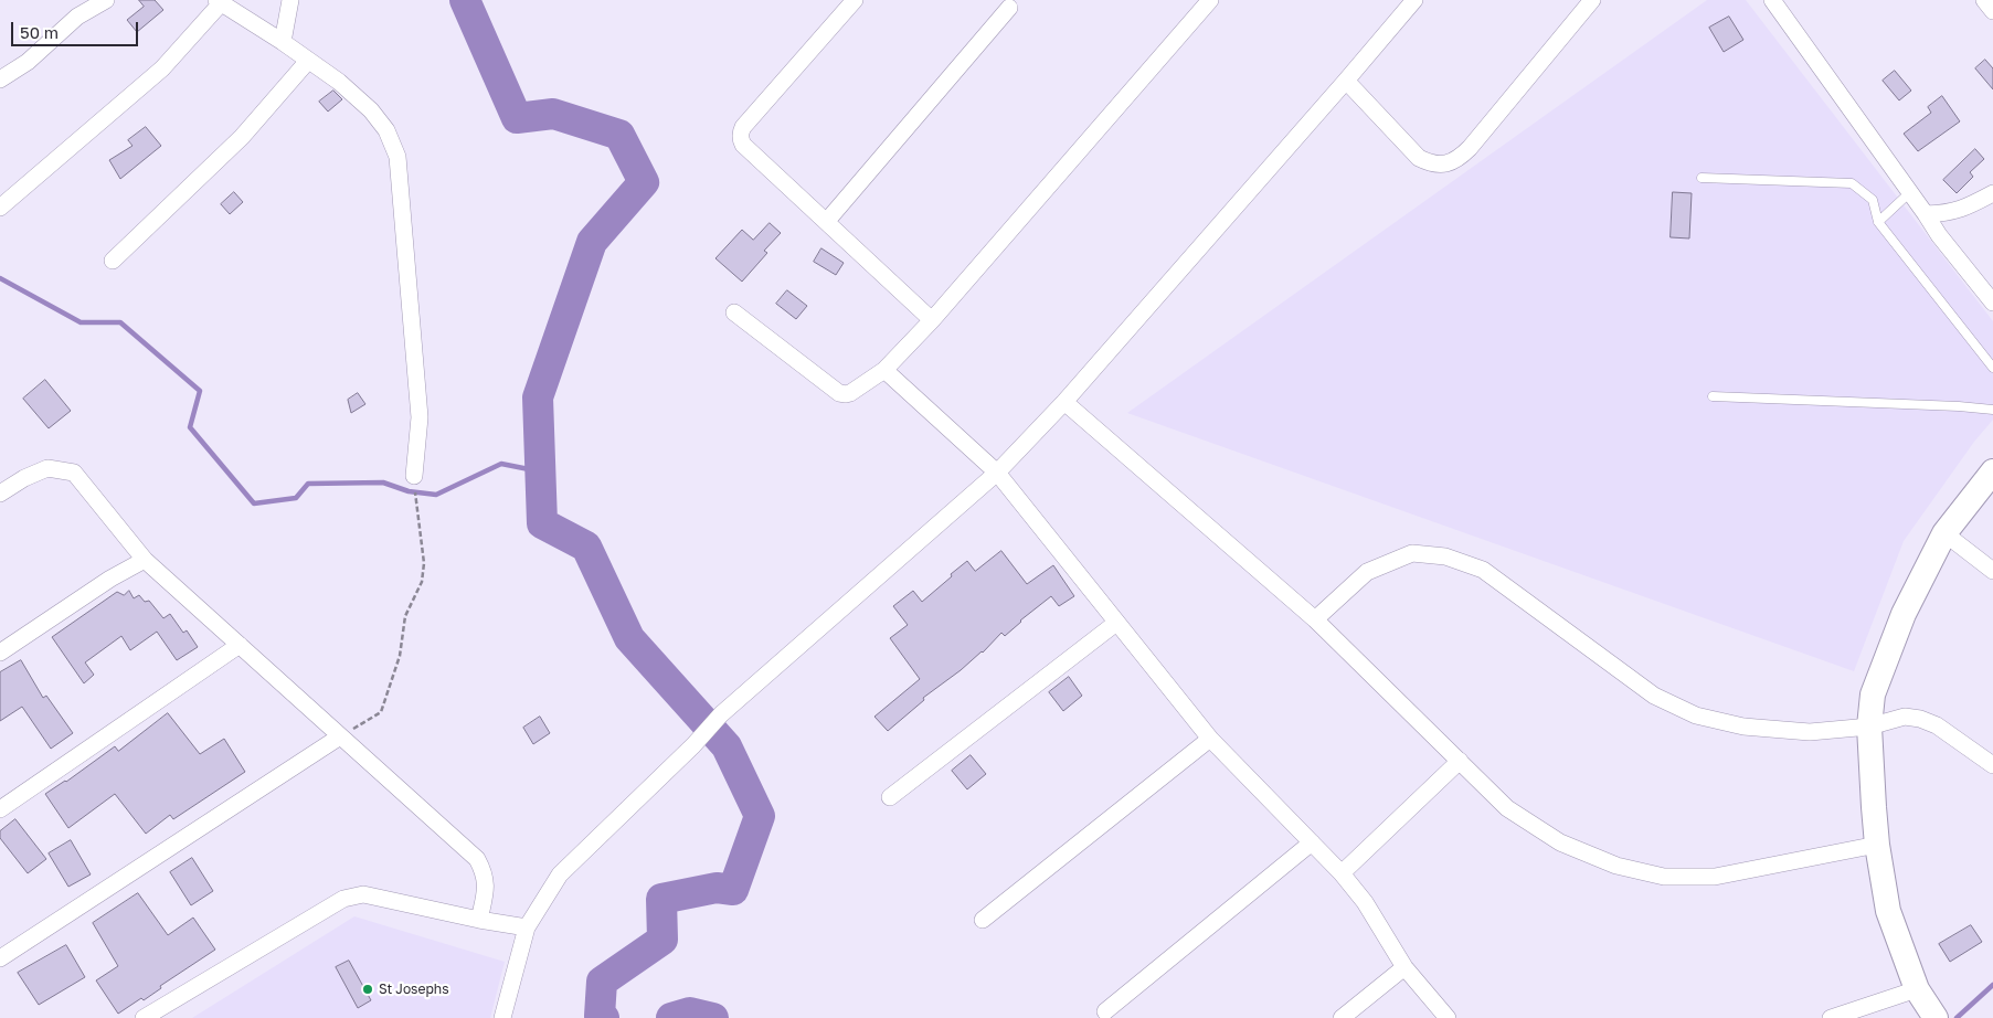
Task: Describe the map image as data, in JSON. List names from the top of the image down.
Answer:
{
  "places": ["St Josephs"],
  "scale_bar": "50 m"
}
